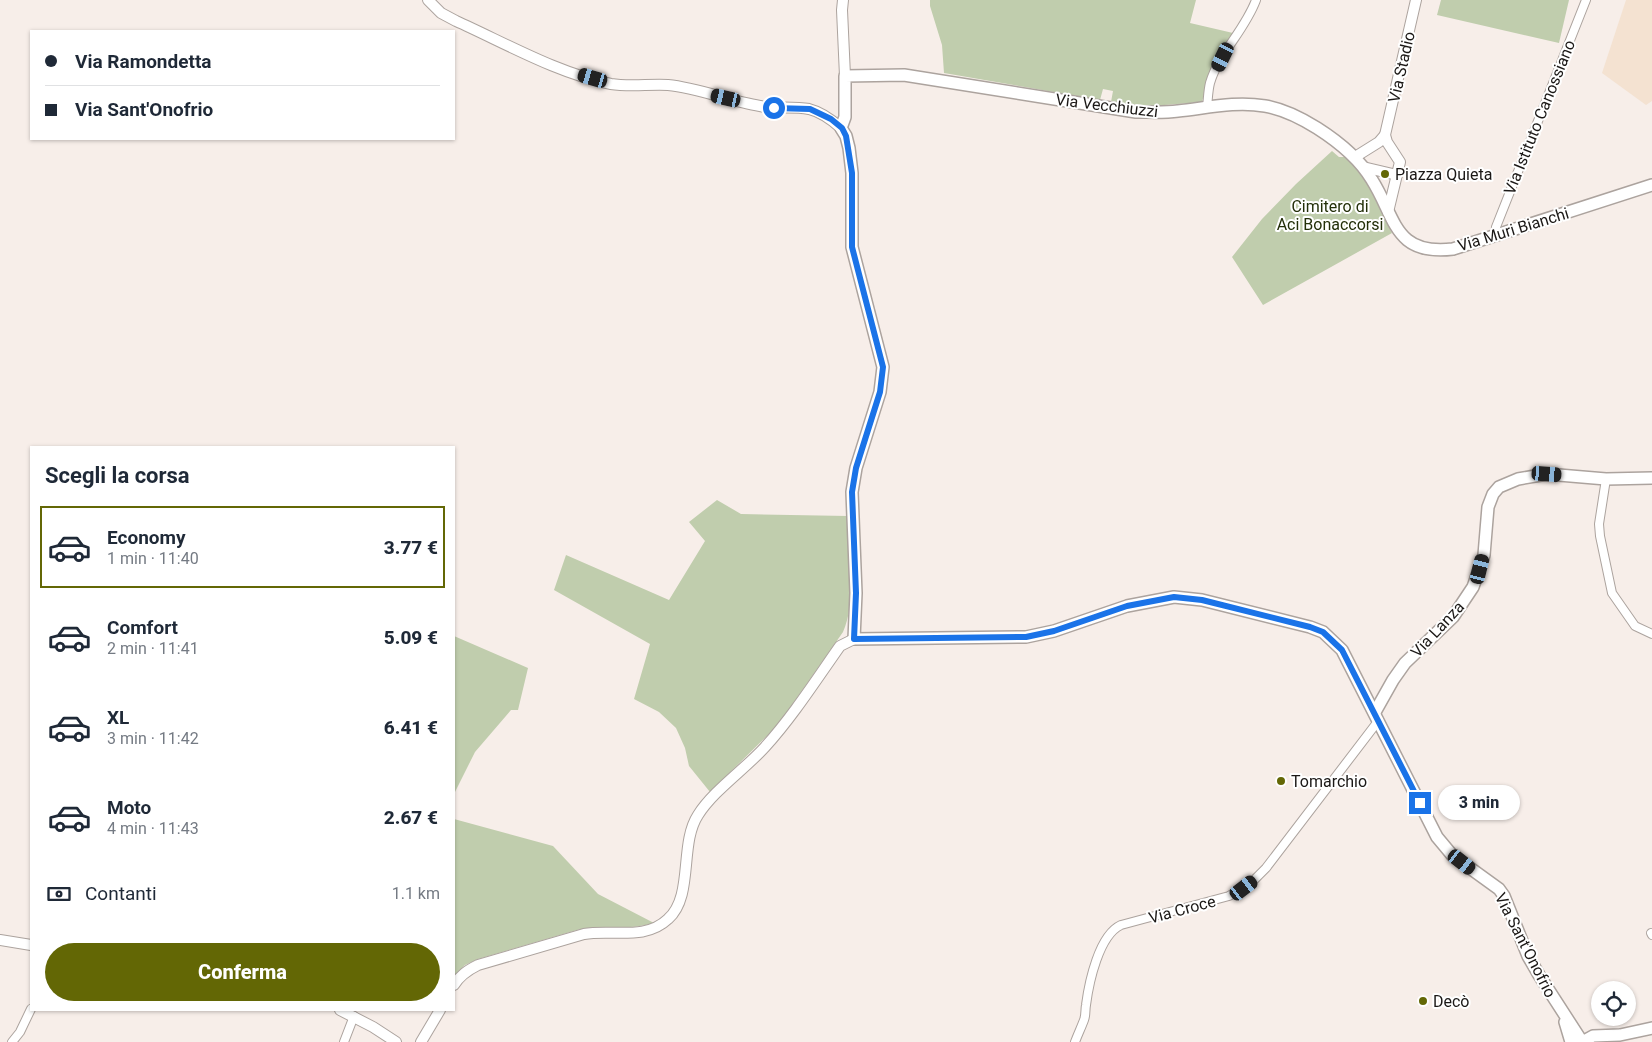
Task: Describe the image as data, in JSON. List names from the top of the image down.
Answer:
{
  "streets": {
    "main road": [
      "Via Vecchiuzzi",
      "Via Muri Bianchi",
      "Via Lanza",
      "Via Sant'Onofrio"
    ],
    "street": ["Via Stadio", "Via Istituto Canossiano", "Via Croce"]
  },
  "crossings": [
    ["Via Vecchiuzzi", "Via Muri Bianchi"],
    ["Via Istituto Canossiano", "Via Muri Bianchi"],
    ["Via Lanza", "Via Croce"],
    ["Via Lanza", "Via Sant'Onofrio"],
    ["Via Croce", "Via Sant'Onofrio"]
  ],
  "parks": ["Cimitero di Aci Bonaccorsi"],
  "places": ["Piazza Quieta", "Tomarchio", "Decò"],
  "page": {
    "banner": ["Via Ramondetta", "Via Sant'Onofrio"],
    "heading": "Scegli la corsa",
    "list": [
      {
        "name": "Economy",
        "note": "1 min · 11:40",
        "value": "3.77 €"
      },
      {
        "name": "Comfort",
        "note": "2 min · 11:41",
        "value": "5.09 €"
      },
      {
        "name": "XL",
        "note": "3 min · 11:42",
        "value": "6.41 €"
      },
      {
        "name": "Moto",
        "note": "4 min · 11:43",
        "value": "2.67 €"
      }
    ],
    "bubble": "3 min",
    "pay": ["Contanti", "1.1 km"],
    "buttons": "Conferma"
  }
}
